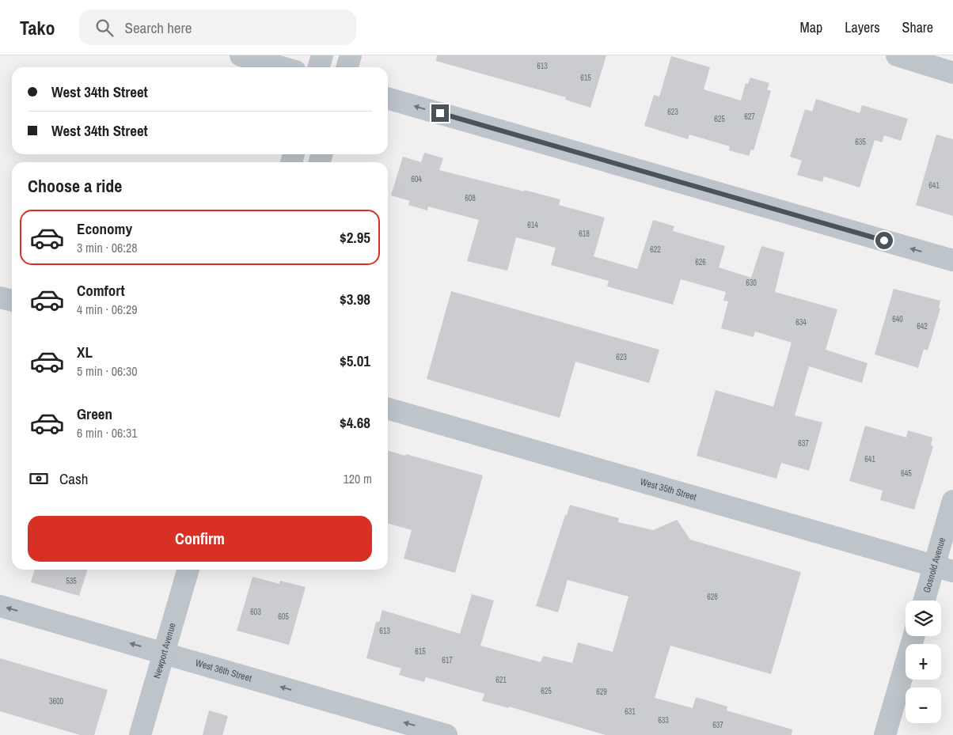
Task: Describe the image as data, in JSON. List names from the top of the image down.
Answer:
{
  "streets": {
    "street": [
      "West 35th Street",
      "Gosnold Avenue",
      "Newport Avenue",
      "West 36th Street"
    ]
  },
  "crossings": [
    ["West 35th Street", "Gosnold Avenue"],
    ["Newport Avenue", "West 36th Street"]
  ],
  "one_way": ["West 36th Street"],
  "house_numbers": [
    "613",
    "615",
    "623",
    "627",
    "625",
    "635",
    "604",
    "641",
    "608",
    "614",
    "618",
    "622",
    "626",
    "630",
    "640",
    "634",
    "642",
    "623",
    "637",
    "641",
    "645",
    "535",
    "628",
    "603",
    "605",
    "613",
    "615",
    "617",
    "621",
    "625",
    "629",
    "3600",
    "631",
    "633",
    "637"
  ],
  "page": {
    "header": "Tako",
    "search": "Search here",
    "nav": ["Map", "Layers", "Share"],
    "banner": ["West 34th Street", "West 34th Street"],
    "heading": "Choose a ride",
    "list": [
      {
        "name": "Economy",
        "note": "3 min · 06:28",
        "value": "$2.95"
      },
      {
        "name": "Comfort",
        "note": "4 min · 06:29",
        "value": "$3.98"
      },
      {
        "name": "XL",
        "note": "5 min · 06:30",
        "value": "$5.01"
      },
      {
        "name": "Green",
        "note": "6 min · 06:31",
        "value": "$4.68"
      }
    ],
    "pay": ["Cash", "120 m"],
    "buttons": "Confirm",
    "map_buttons": ["+", "−"]
  }
}
